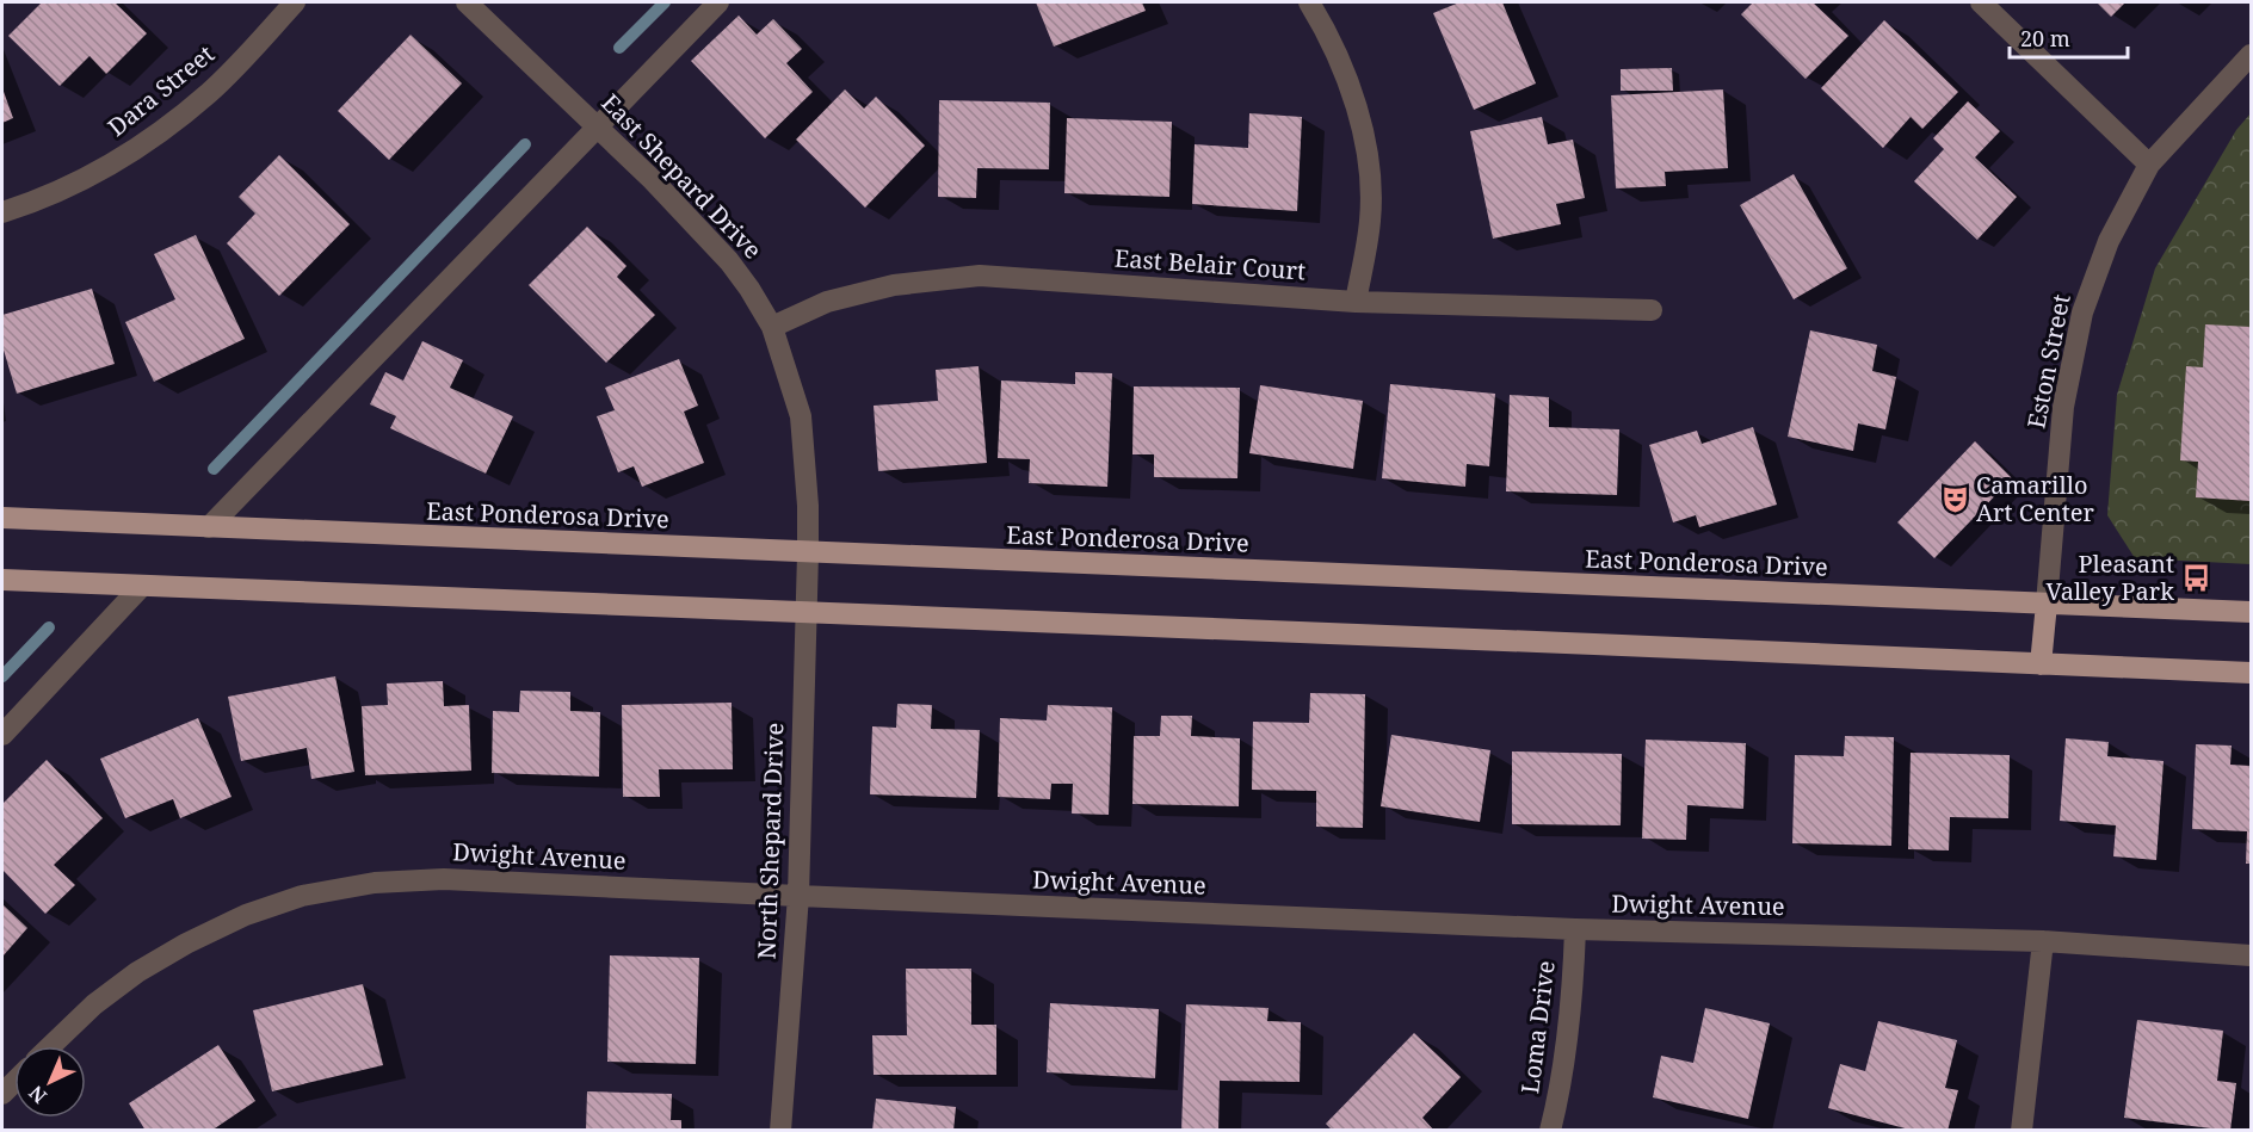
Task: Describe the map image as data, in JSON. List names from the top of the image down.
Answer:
{
  "streets": {
    "main road": ["East Ponderosa Drive"],
    "street": [
      "Dara Street",
      "East Shepard Drive",
      "East Belair Court",
      "Eston Street",
      "North Shepard Drive",
      "Dwight Avenue",
      "Loma Drive"
    ]
  },
  "crossings": [
    ["East Shepard Drive", "East Belair Court"],
    ["East Shepard Drive", "East Ponderosa Drive"],
    ["East Shepard Drive", "North Shepard Drive"],
    ["Eston Street", "East Ponderosa Drive"],
    ["East Ponderosa Drive", "North Shepard Drive"],
    ["North Shepard Drive", "Dwight Avenue"],
    ["Dwight Avenue", "Loma Drive"]
  ],
  "places": {
    "theatre": ["Camarillo Art Center"],
    "bus stop": ["Pleasant Valley Park"]
  },
  "scale_bar": "20 m",
  "north": "bottom left"
}
